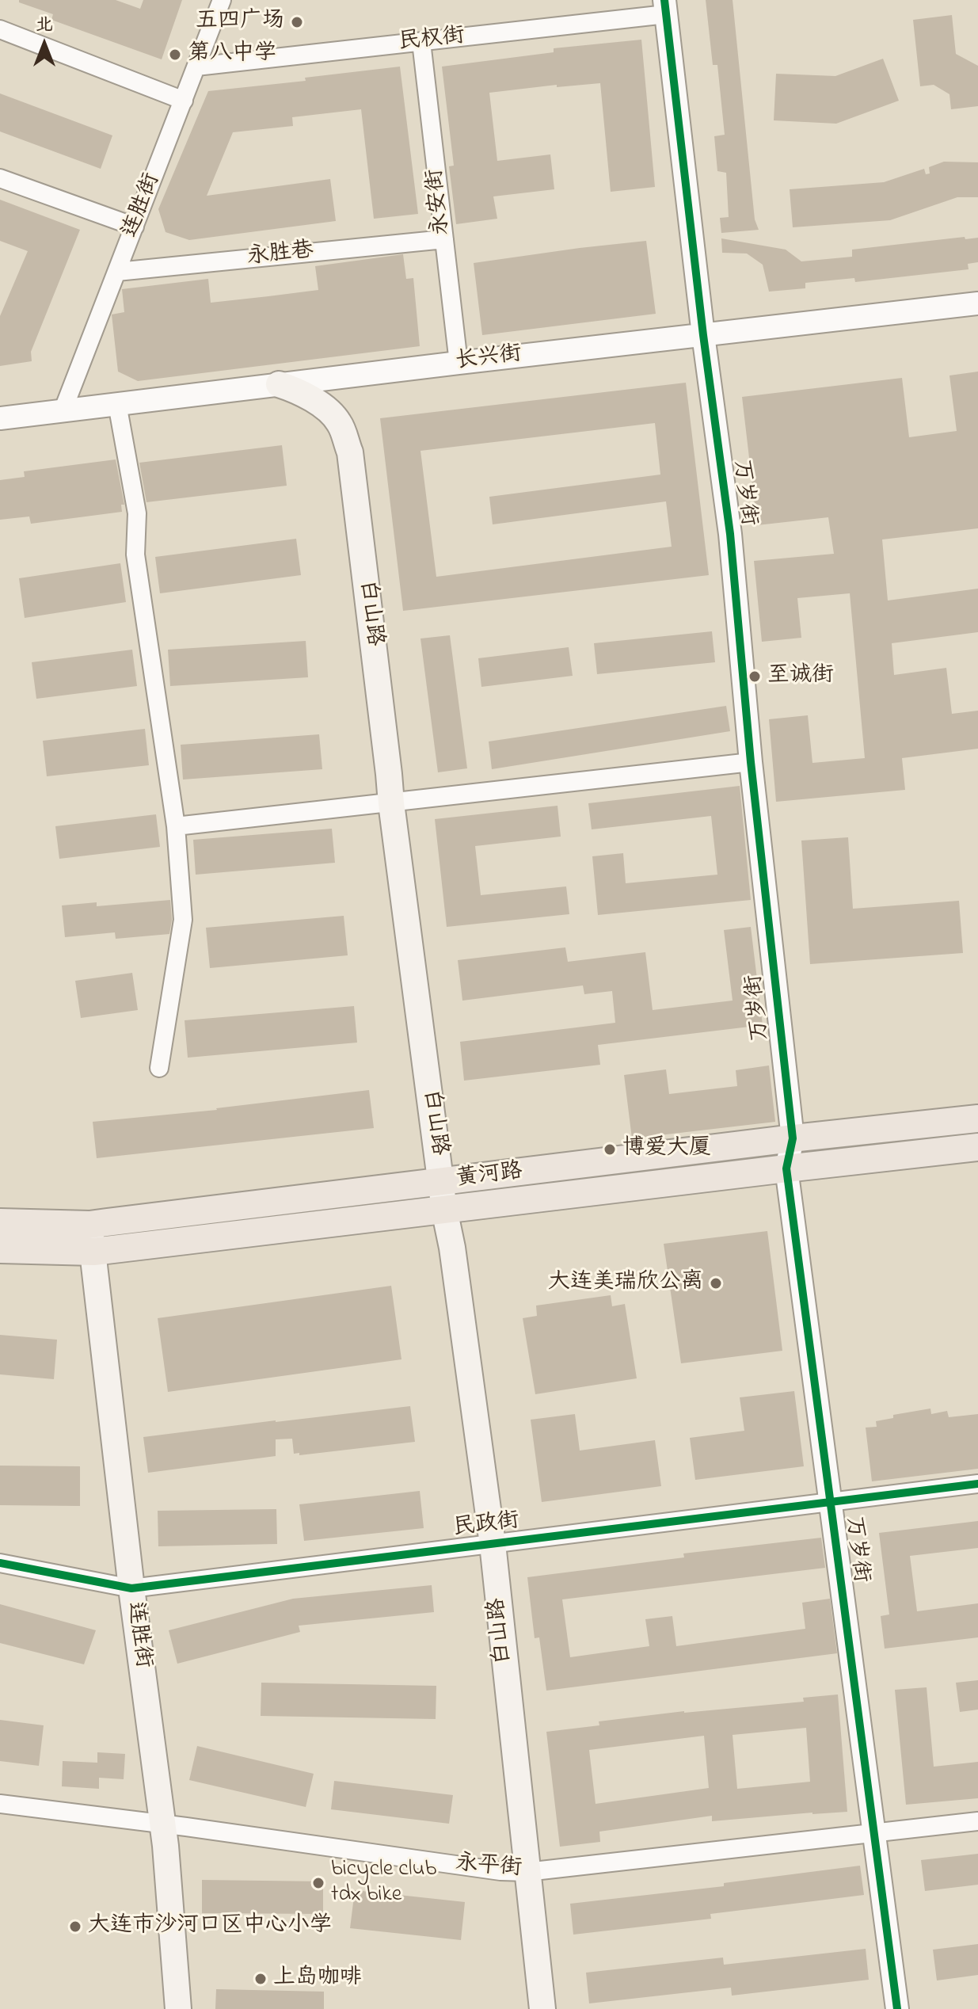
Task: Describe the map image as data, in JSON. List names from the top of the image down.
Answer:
{
  "streets": {
    "main road": ["连胜街", "白山路", "黄河路"],
    "street": [
      "民权街",
      "永安街",
      "永胜巷",
      "长兴街",
      "万岁街",
      "民政街",
      "永平街"
    ]
  },
  "crossings": [
    ["民权街", "永安街"],
    ["民权街", "连胜街"],
    ["民权街", "万岁街"],
    ["永安街", "永胜巷"],
    ["永安街", "长兴街"],
    ["连胜街", "永胜巷"],
    ["连胜街", "长兴街"],
    ["连胜街", "黄河路"],
    ["连胜街", "民政街"],
    ["连胜街", "永平街"],
    ["长兴街", "万岁街"],
    ["长兴街", "白山路"],
    ["万岁街", "黄河路"],
    ["万岁街", "民政街"],
    ["万岁街", "永平街"],
    ["白山路", "黄河路"],
    ["白山路", "民政街"],
    ["白山路", "永平街"]
  ],
  "places": [
    "五四广场",
    "第八中学",
    "至诚街",
    "博爱大厦",
    "大连美瑞欣公离",
    "bicycle club tdx bike",
    "大连市沙河口区中心小学",
    "上岛咖啡"
  ],
  "north": "top"
}
